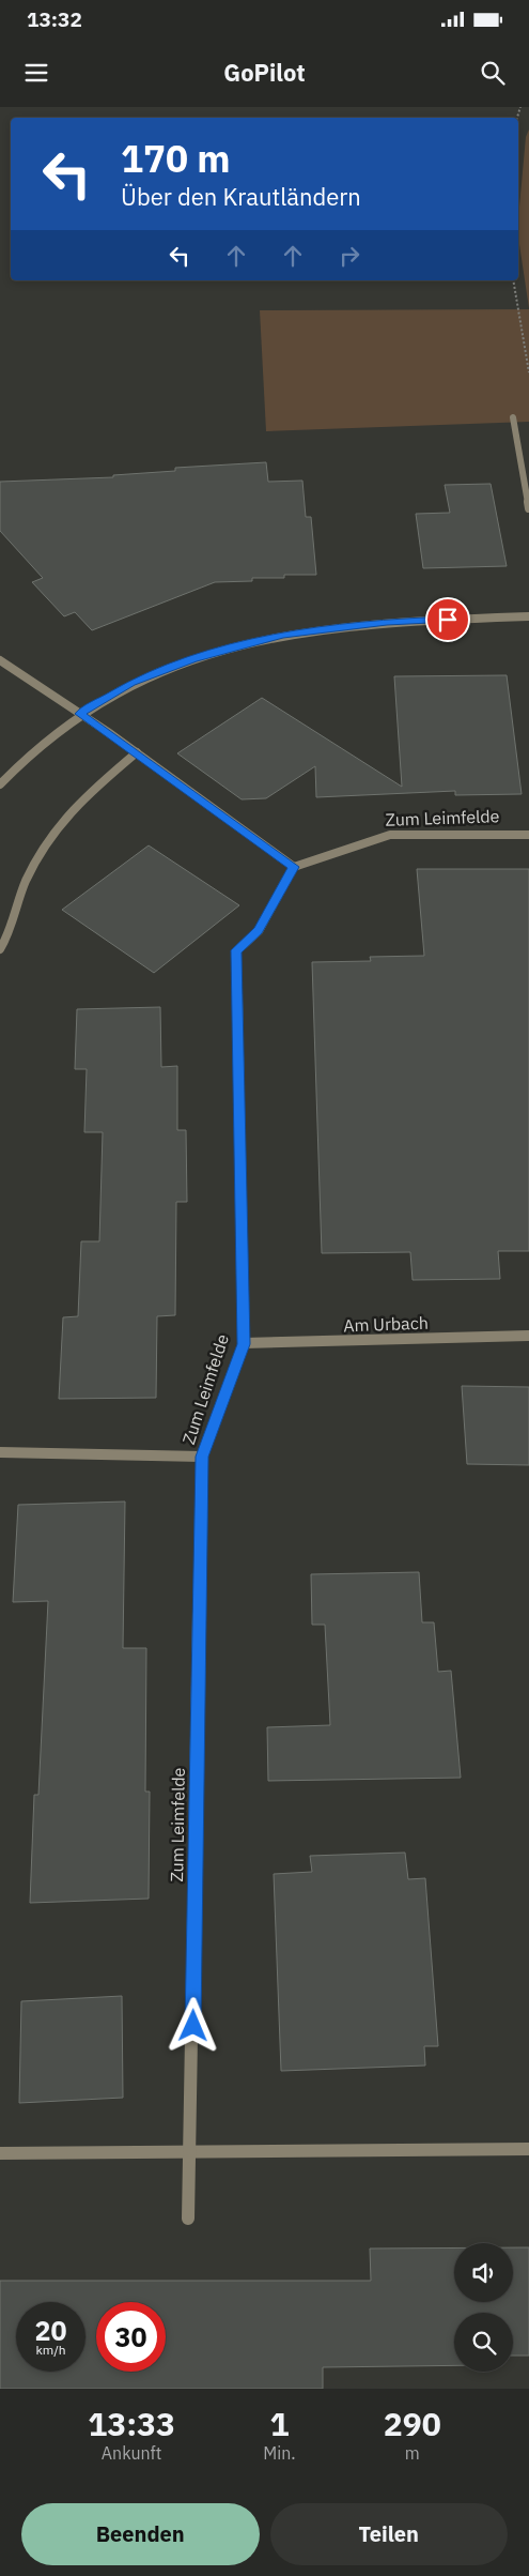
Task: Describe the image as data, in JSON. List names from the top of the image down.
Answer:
{
  "streets": {
    "street": ["Zum Leimfelde", "Am Urbach"]
  },
  "crossings": [
    ["Zum Leimfelde", "Am Urbach"]
  ],
  "page": {
    "status": "13:32",
    "header": "GoPilot",
    "turn": ["170 m", "Über den Krautländern"],
    "speed": "20 km/h",
    "limit": "30",
    "eta": [
      "13:33",
      "Ankunft",
      "1",
      "Min.",
      "290",
      "m"
    ],
    "buttons": ["Beenden", "Teilen"]
  }
}
